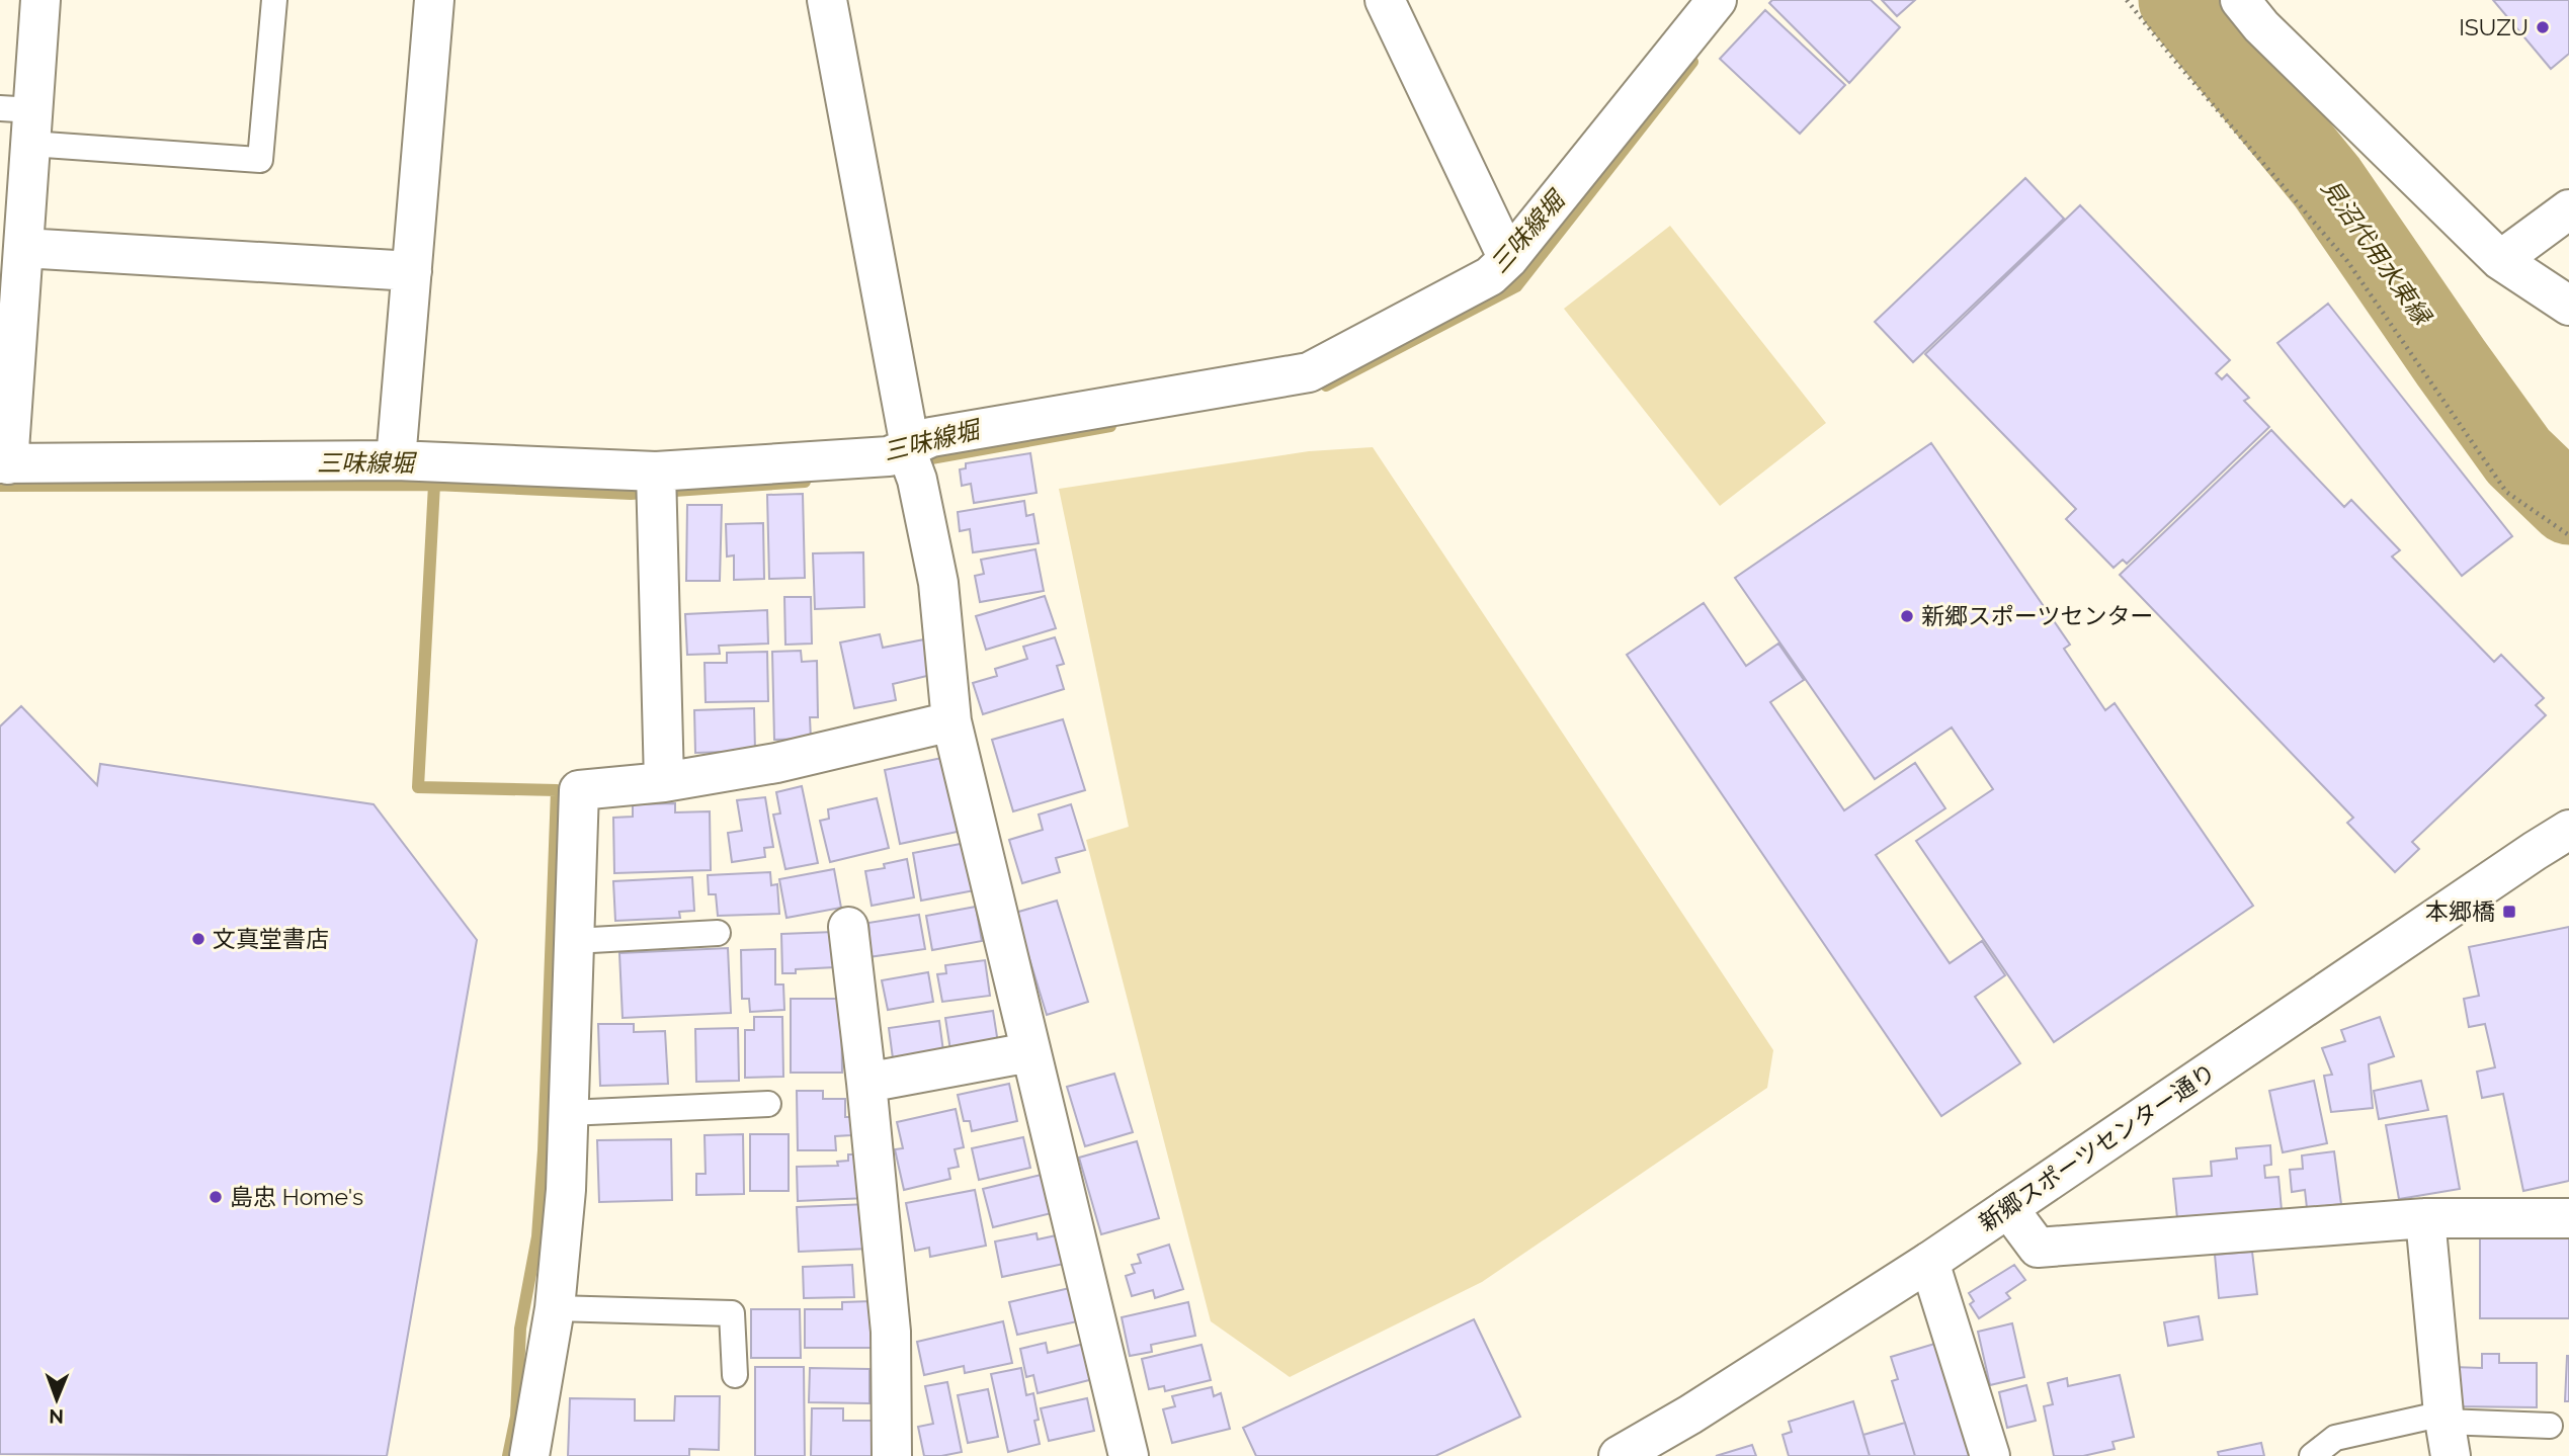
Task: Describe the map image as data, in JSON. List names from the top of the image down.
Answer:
{
  "streets": {
    "street": ["新郷スポーツセンター通り"]
  },
  "water": ["三味線堀", "見沼代用水東縁"],
  "places": {
    "other": [
      "ISUZU",
      "新郷スポーツセンター",
      "文真堂書店",
      "島忠 Home's"
    ],
    "transit": ["本郷橋"]
  },
  "north": "bottom"
}
